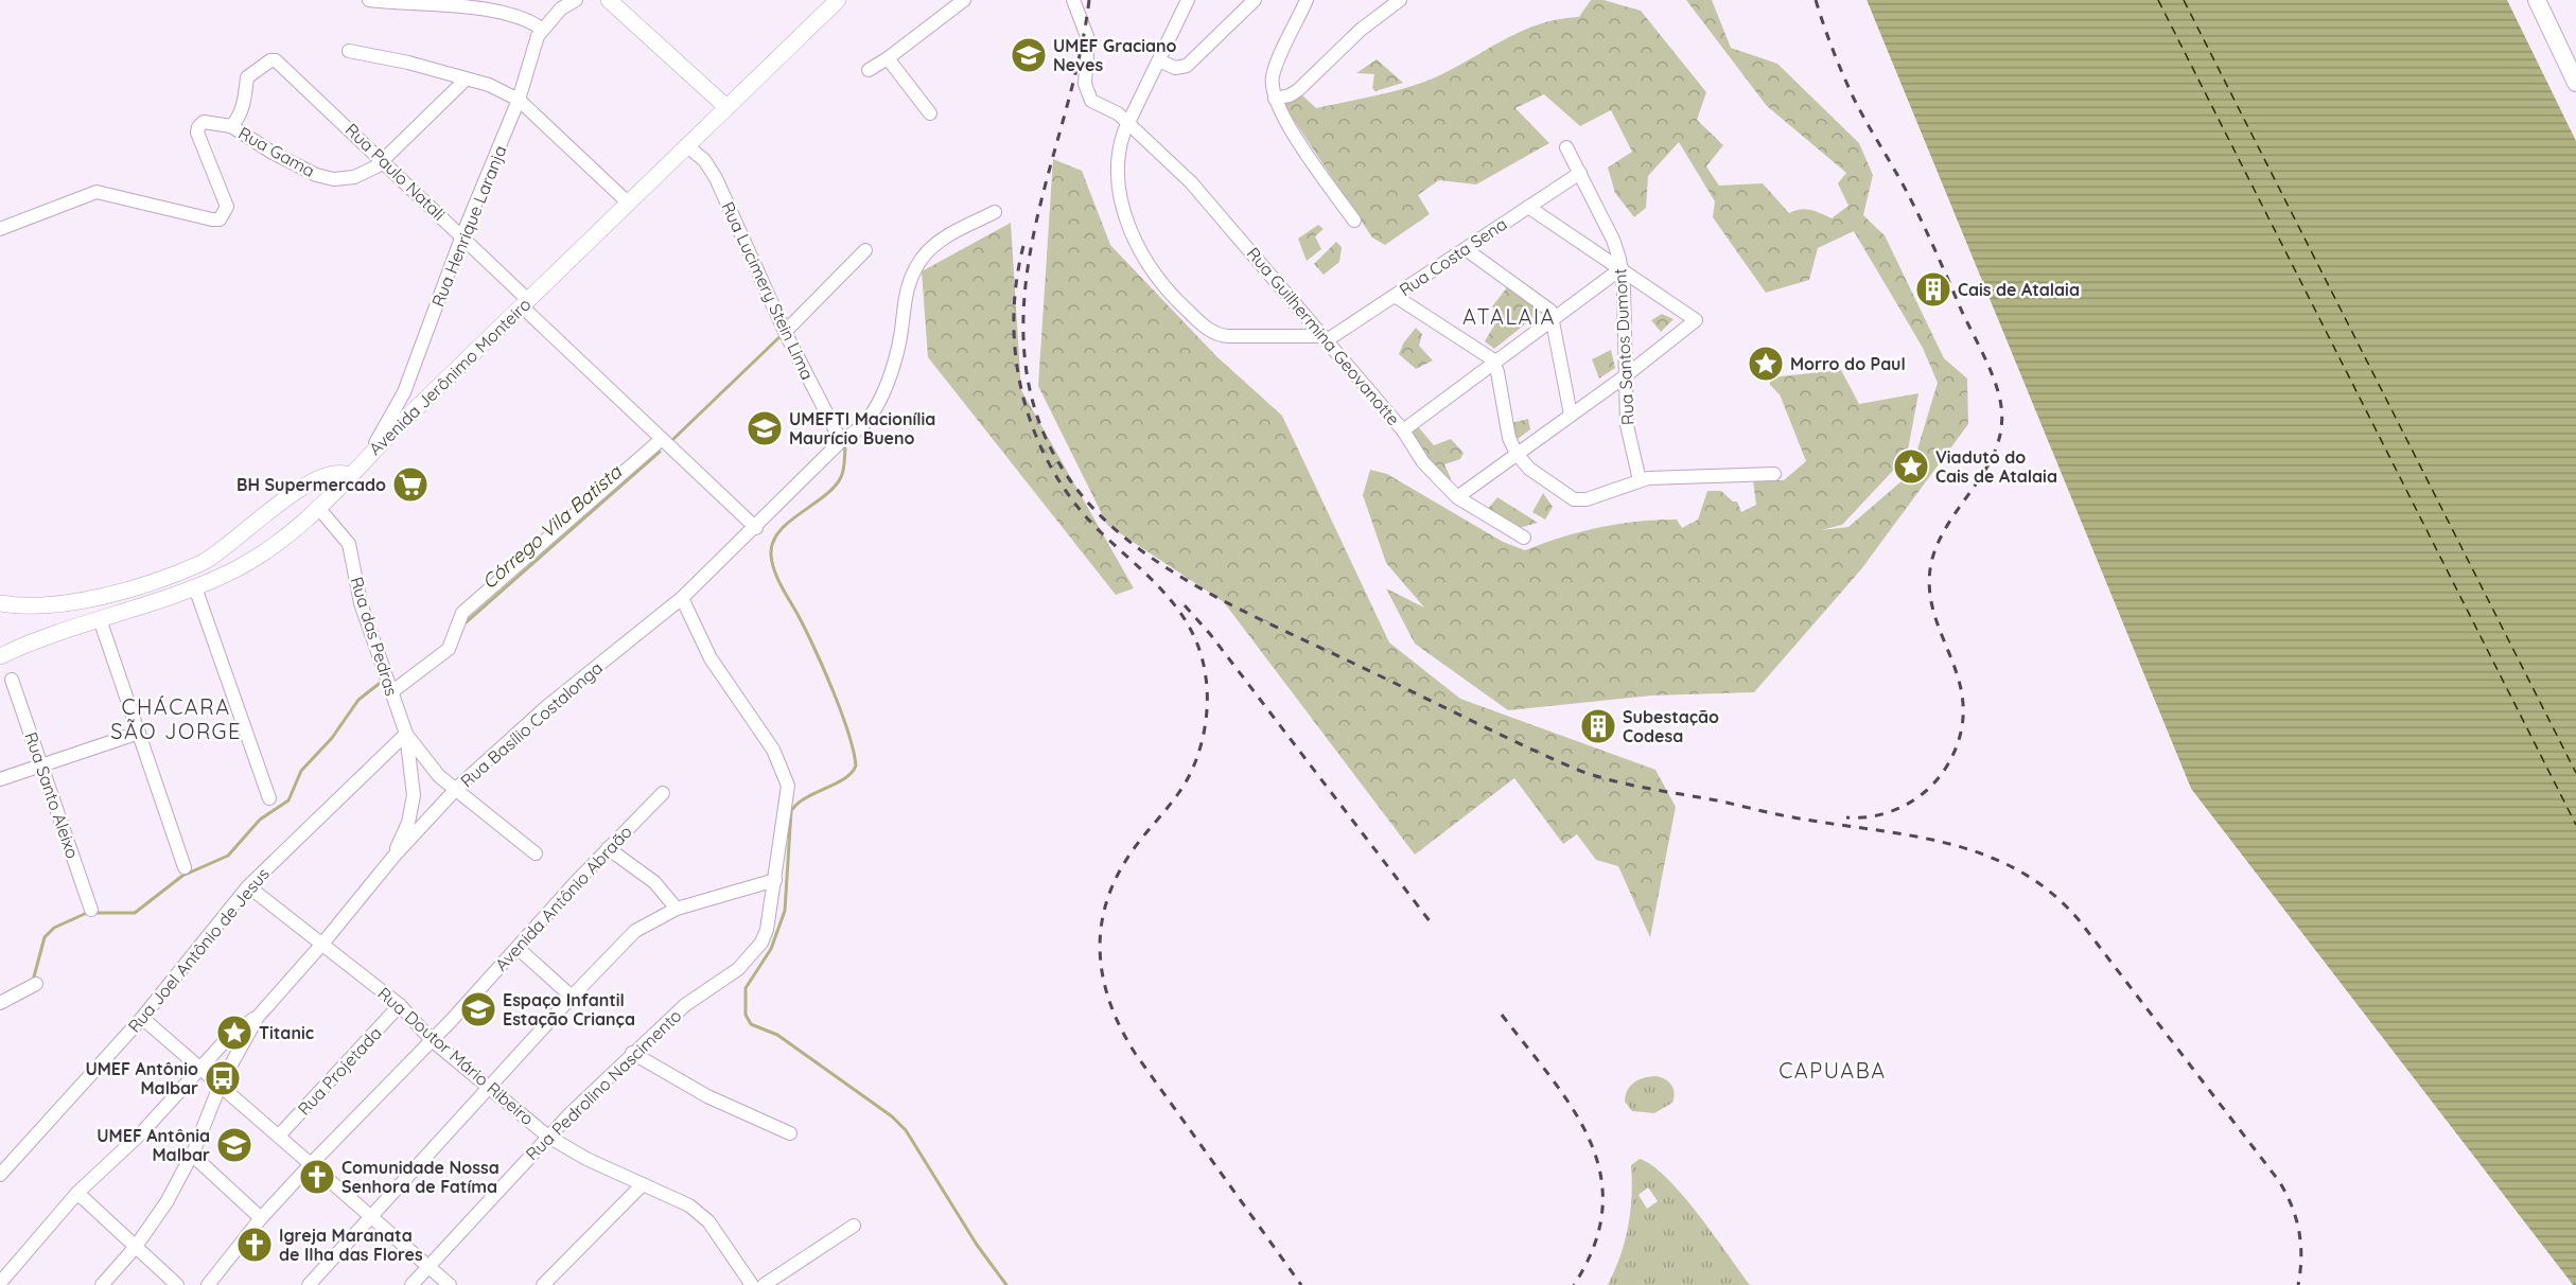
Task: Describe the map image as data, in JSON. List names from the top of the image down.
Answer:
{
  "streets": {
    "street": [
      "Rua Gama",
      "Rua Paulo Natali",
      "Rua Henrique Laranja",
      "Rua Costa Sena",
      "Rua Lucimery Stein Lima",
      "Rua Guilhermina Geovanotte",
      "Rua Santos Dumont",
      "Avenida Jerônimo Monteiro",
      "Rua das Pedras",
      "Rua Basílio Costalonga",
      "Rua Santo Aleixo",
      "Avenida Antônio Abraão",
      "Rua Joel Antônio de Jesus",
      "Rua Doutor Mário Ribeiro",
      "Rua Projetada",
      "Rua Pedrolino Nascimento"
    ]
  },
  "crossings": [
    ["Rua Gama", "Rua Paulo Natali"],
    ["Rua Paulo Natali", "Rua Henrique Laranja"],
    ["Rua Paulo Natali", "Avenida Jerônimo Monteiro"],
    ["Rua Paulo Natali", "Rua Basílio Costalonga"],
    ["Rua Henrique Laranja", "Avenida Jerônimo Monteiro"],
    ["Rua Costa Sena", "Rua Guilhermina Geovanotte"],
    ["Rua Costa Sena", "Rua Santos Dumont"],
    ["Rua Lucimery Stein Lima", "Avenida Jerônimo Monteiro"],
    ["Rua Lucimery Stein Lima", "Rua Basílio Costalonga"],
    ["Avenida Jerônimo Monteiro", "Rua das Pedras"],
    ["Rua das Pedras", "Rua Basílio Costalonga"],
    ["Rua das Pedras", "Rua Joel Antônio de Jesus"],
    ["Rua Basílio Costalonga", "Rua Doutor Mário Ribeiro"],
    ["Rua Basílio Costalonga", "Rua Pedrolino Nascimento"],
    ["Avenida Antônio Abraão", "Rua Doutor Mário Ribeiro"],
    ["Rua Joel Antônio de Jesus", "Rua Doutor Mário Ribeiro"],
    ["Rua Doutor Mário Ribeiro", "Rua Projetada"],
    ["Rua Doutor Mário Ribeiro", "Rua Pedrolino Nascimento"]
  ],
  "districts": ["ATALAIA", "CHÁCARA SÃO JORGE", "CAPUABA"],
  "water": ["Córrego Vila Batista"],
  "places": {
    "school or university": [
      "UMEF Graciano Neves",
      "UMEFTI Macionília Maurício Bueno",
      "Espaço Infantil Estação Criança",
      "UMEF Antônia Malbar"
    ],
    "building": ["Cais de Atalaia", "Subestação Codesa"],
    "place": ["Morro do Paul", "Viaduto do Cais de Atalaia", "Titanic"],
    "supermarket": ["BH Supermercado"],
    "bus stop": ["UMEF Antônio Malbar"],
    "church": ["Comunidade Nossa Senhora de Fatíma", "Igreja Maranata de Ilha das Flores"]
  }
}
